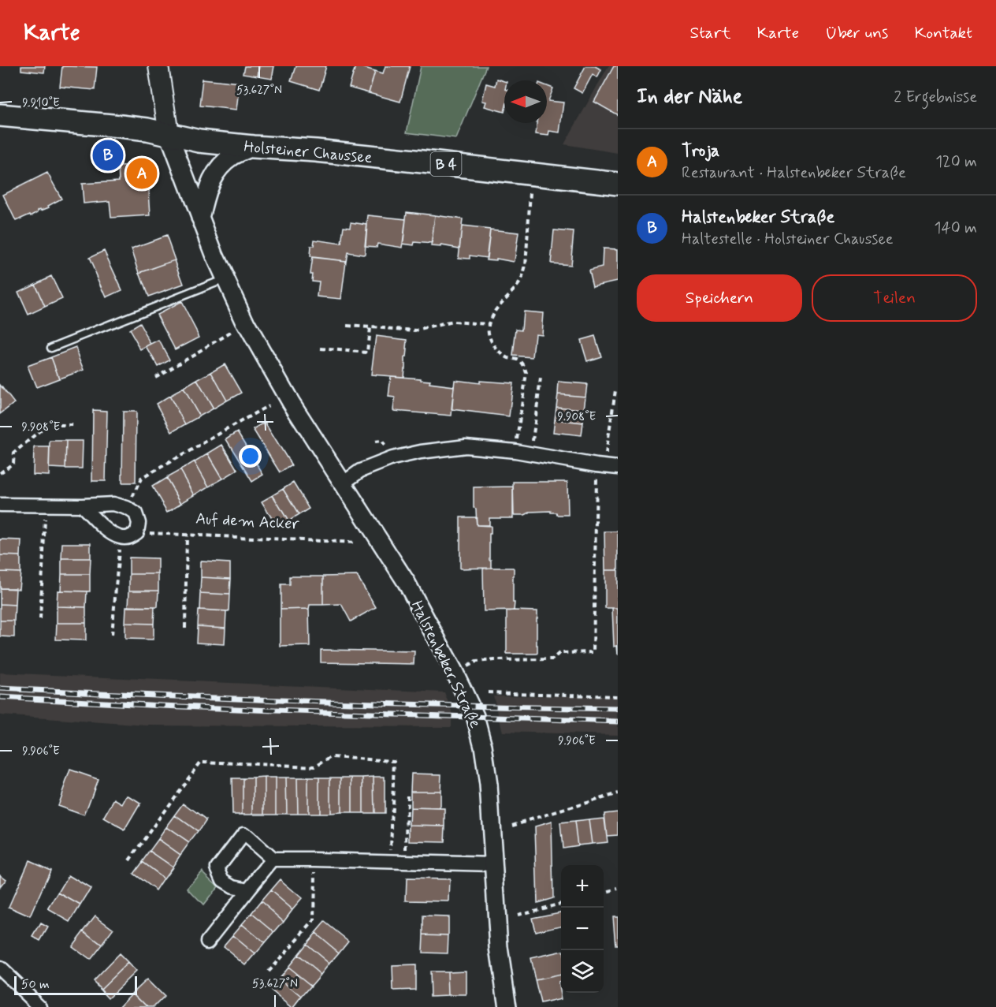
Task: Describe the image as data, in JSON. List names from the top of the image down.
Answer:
{
  "streets": {
    "main road": ["Holsteiner Chaussee", "B 4"],
    "street": ["Halstenbeker Straße"],
    "path": ["Auf dem Acker"]
  },
  "crossings": [
    ["Holsteiner Chaussee", "Halstenbeker Straße"]
  ],
  "scale_bar": "50 m",
  "north": "left",
  "page": {
    "header": "Karte",
    "nav": [
      "Start",
      "Karte",
      "Über uns",
      "Kontakt"
    ],
    "heading": ["In der Nähe", "2 Ergebnisse"],
    "list": [
      {
        "mark": "A",
        "name": "Troja",
        "note": "Restaurant · Halstenbeker Straße",
        "value": "120 m"
      },
      {
        "mark": "B",
        "name": "Halstenbeker Straße",
        "note": "Haltestelle · Holsteiner Chaussee",
        "value": "140 m"
      }
    ],
    "pins": ["B", "A"],
    "buttons": ["Speichern", "Teilen"],
    "map_buttons": ["+", "−"],
    "scale": "50 m"
  },
  "coordinates": [
    "53.627°N",
    "9.910°E",
    "9.908°E",
    "9.906°E"
  ]
}
